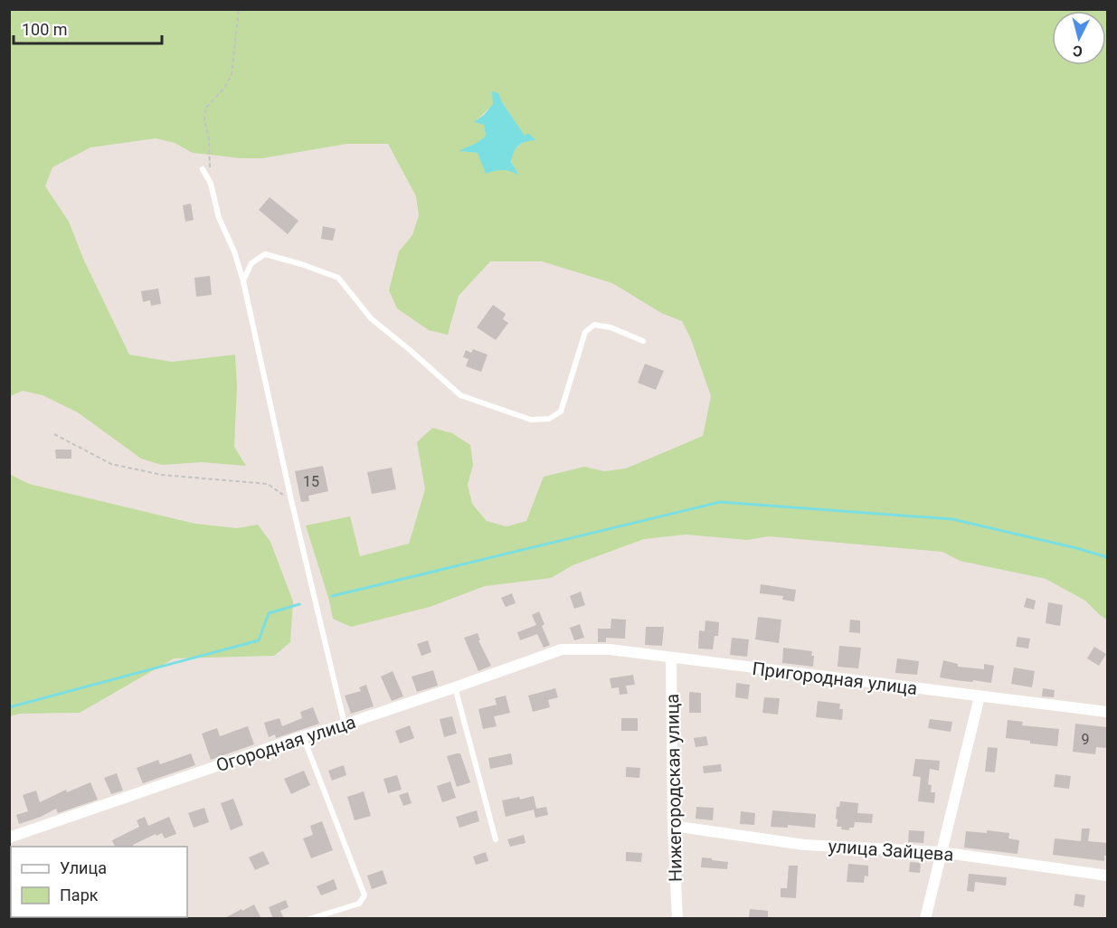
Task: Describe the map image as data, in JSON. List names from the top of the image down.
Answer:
{
  "streets": {
    "street": [
      "Пригородная улица",
      "Огородная улица",
      "Нижегородская улица",
      "улица Зайцева"
    ]
  },
  "crossings": [
    ["Пригородная улица", "Огородная улица"],
    ["Пригородная улица", "Нижегородская улица"],
    ["Нижегородская улица", "улица Зайцева"]
  ],
  "house_numbers": ["15", "9"],
  "legend": ["Улица", "Парк"],
  "scale_bar": "100 m",
  "north": "bottom"
}
